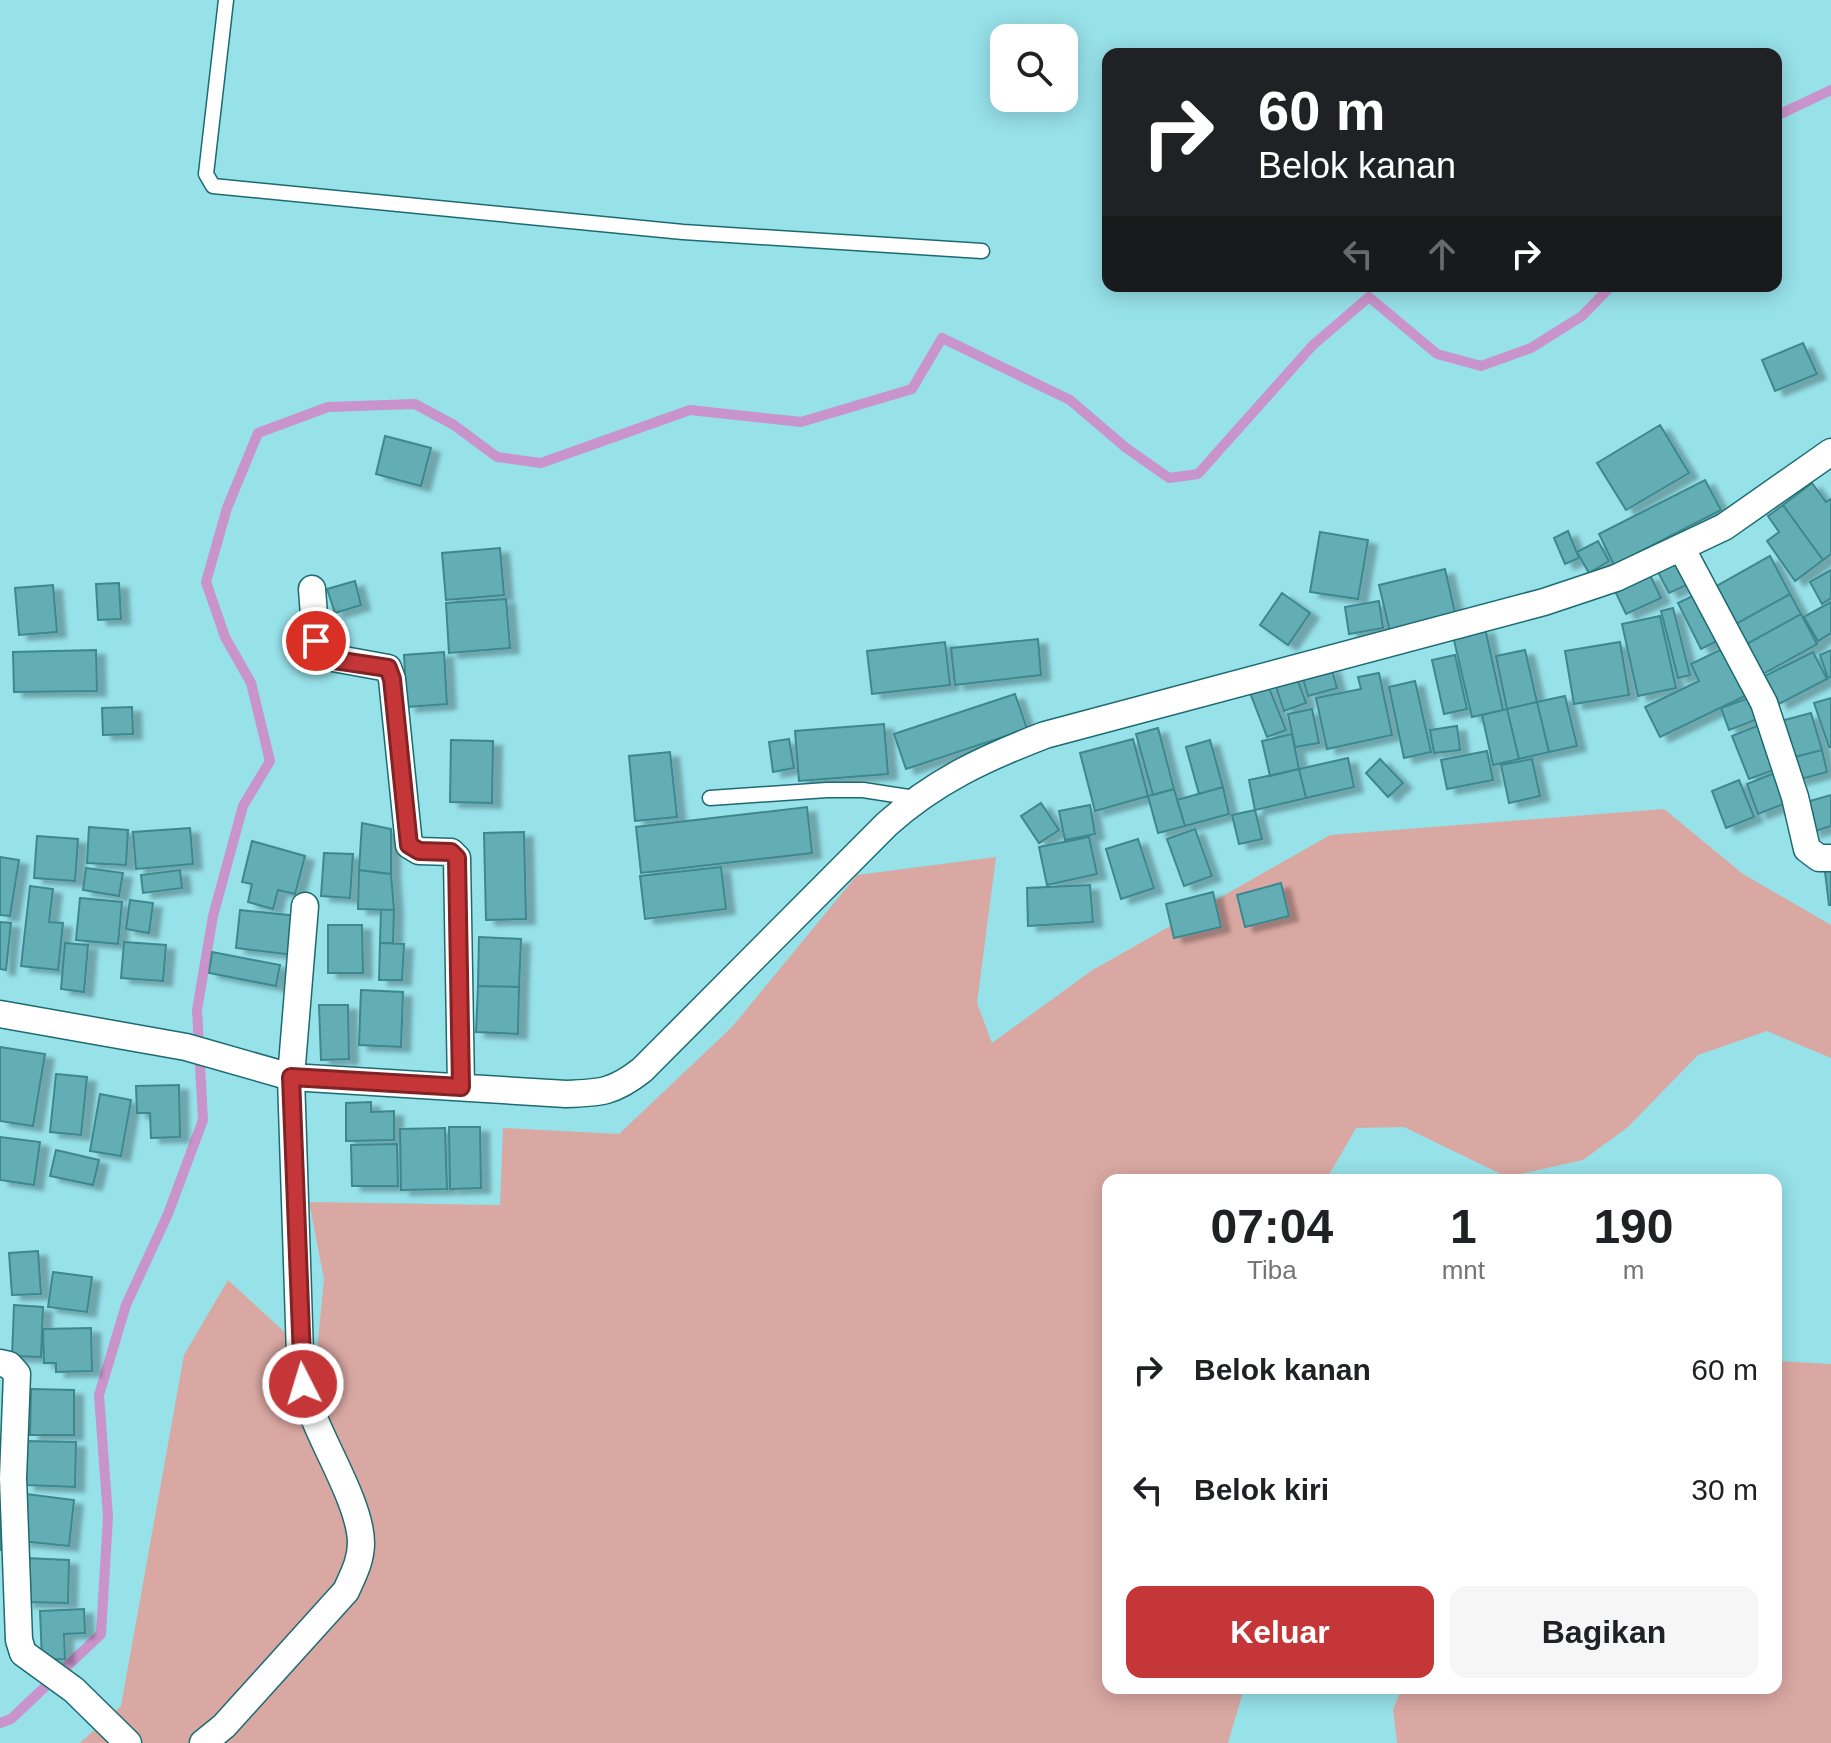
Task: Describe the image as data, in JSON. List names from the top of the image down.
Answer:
{
  "page": {
    "turn": ["60 m", "Belok kanan"],
    "eta": [
      "07:04",
      "Tiba",
      "1",
      "mnt",
      "190",
      "m"
    ],
    "list": [
      {
        "name": "Belok kanan",
        "value": "60 m"
      },
      {
        "name": "Belok kiri",
        "value": "30 m"
      }
    ],
    "buttons": ["Keluar", "Bagikan"]
  }
}
